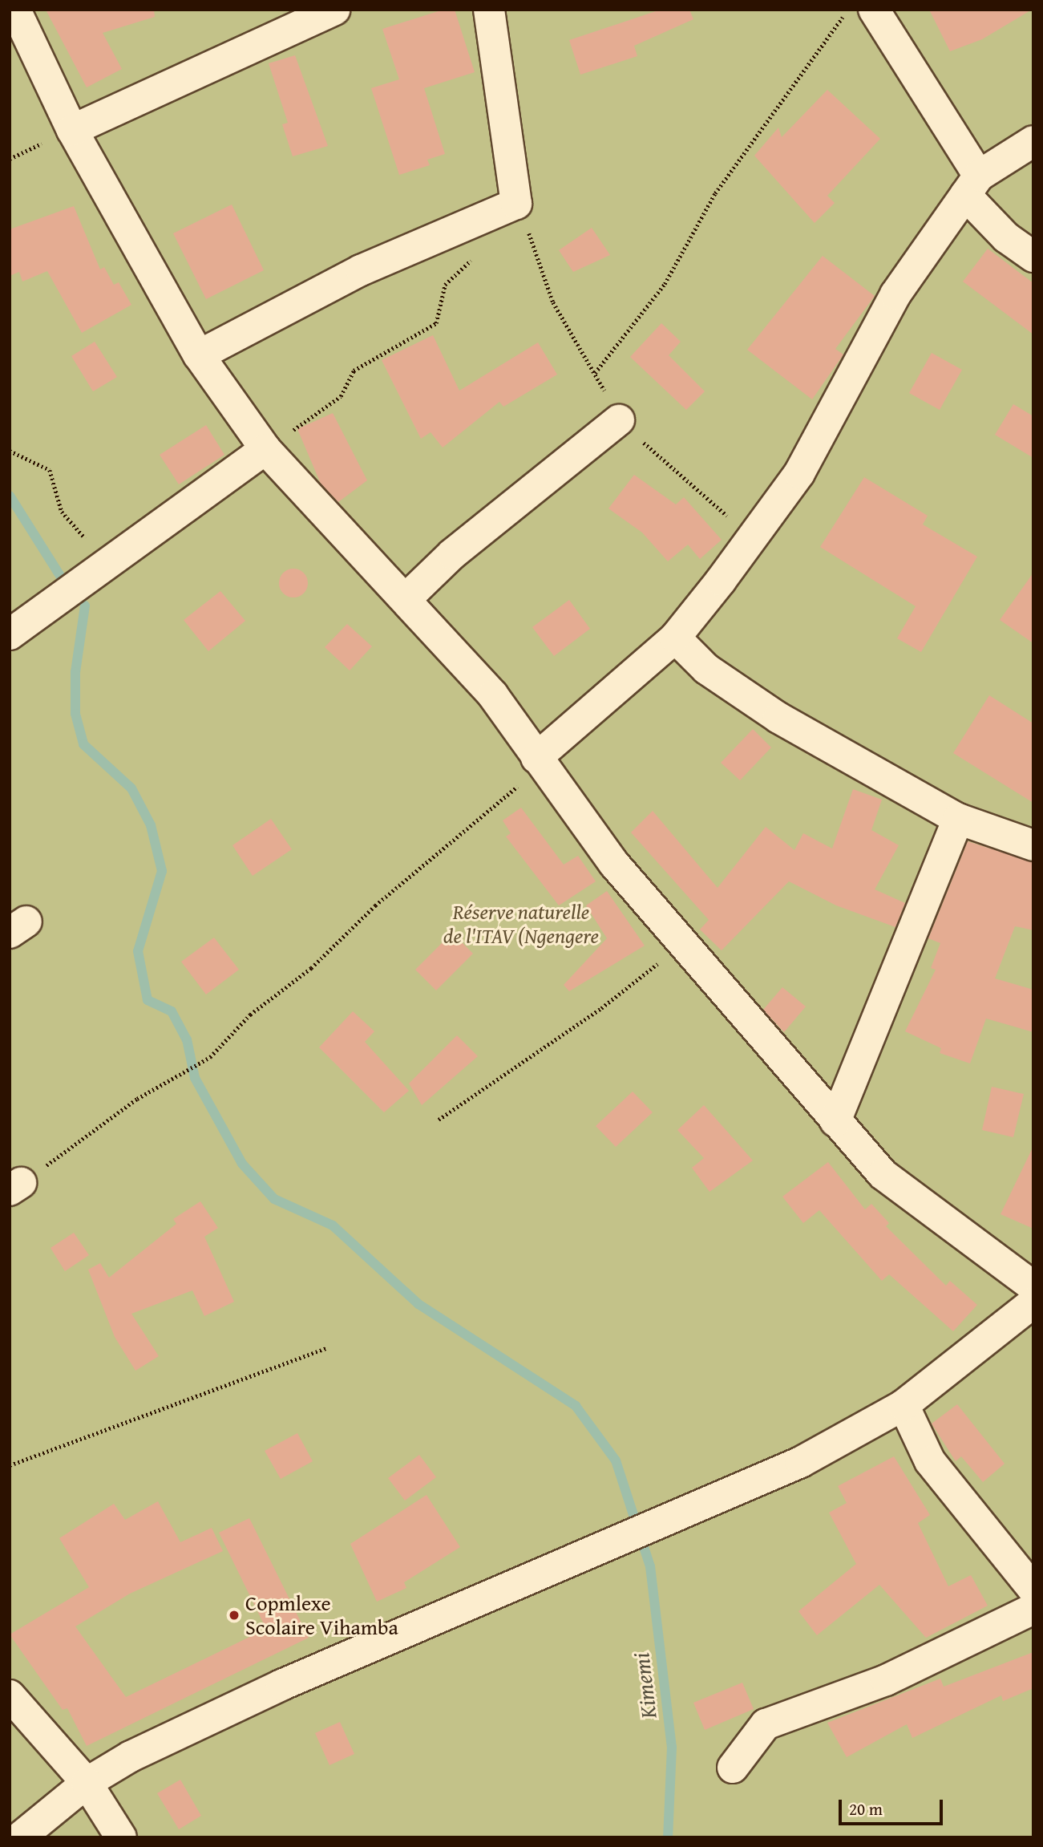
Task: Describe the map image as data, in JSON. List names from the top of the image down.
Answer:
{
  "water": ["Kimemi"],
  "parks": ["Réserve naturelle de l'ITAV (Ngengere"],
  "places": ["Copmlexe Scolaire Vihamba"],
  "scale_bar": "20 m"
}
